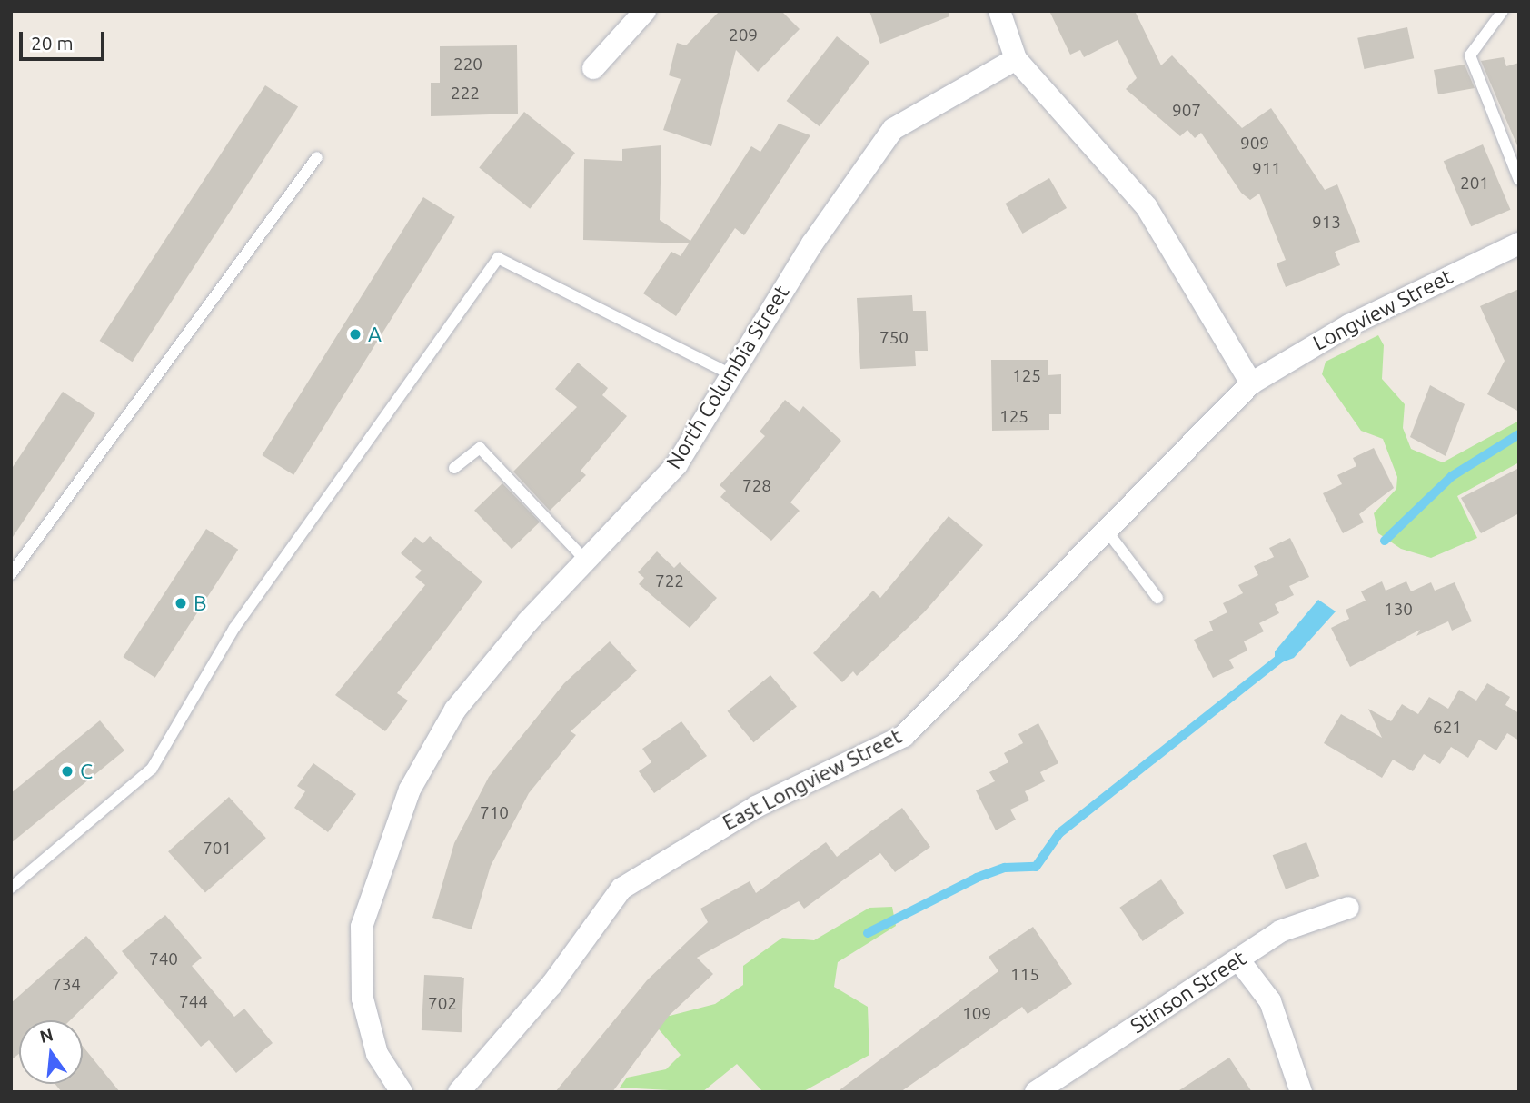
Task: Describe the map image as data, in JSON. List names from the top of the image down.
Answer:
{
  "streets": {
    "street": [
      "Longview Street",
      "North Columbia Street",
      "East Longview Street",
      "Stinson Street"
    ]
  },
  "crossings": [
    ["Longview Street", "East Longview Street"]
  ],
  "places": ["A", "B", "C"],
  "house_numbers": [
    "209",
    "220",
    "222",
    "907",
    "909",
    "911",
    "201",
    "913",
    "750",
    "125",
    "125",
    "728",
    "722",
    "130",
    "621",
    "710",
    "701",
    "740",
    "115",
    "734",
    "744",
    "702",
    "109"
  ],
  "scale_bar": "20 m",
  "north": "top"
}
